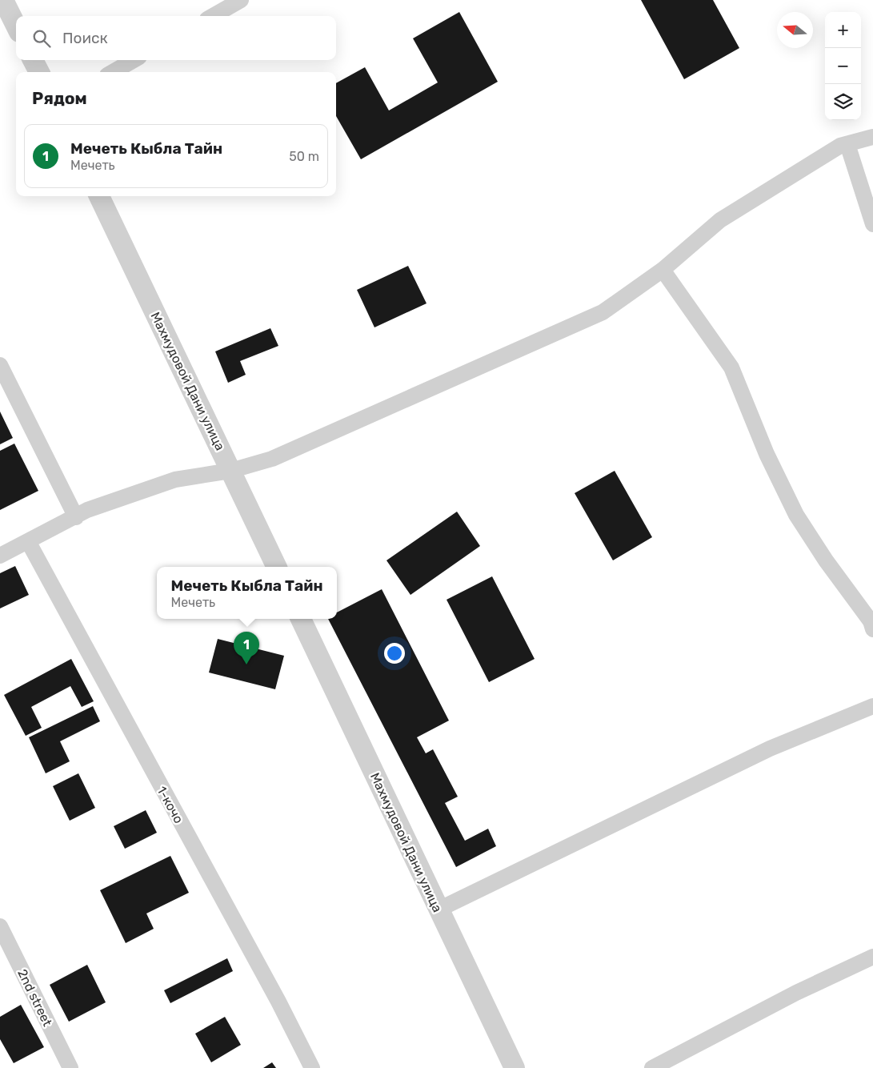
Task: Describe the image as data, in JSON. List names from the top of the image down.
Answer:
{
  "streets": {
    "street": ["Махмудовой Дани улица", "1-кочо", "2nd street"]
  },
  "north": "left",
  "page": {
    "map_buttons": ["+", "−"],
    "search": "Поиск",
    "heading": "Рядом",
    "list": [
      {
        "mark": "1",
        "name": "Мечеть Кыбла Тайн",
        "note": "Мечеть",
        "value": "50 m"
      }
    ],
    "popup": ["Мечеть Кыбла Тайн", "Мечеть"],
    "pins": "1"
  }
}
